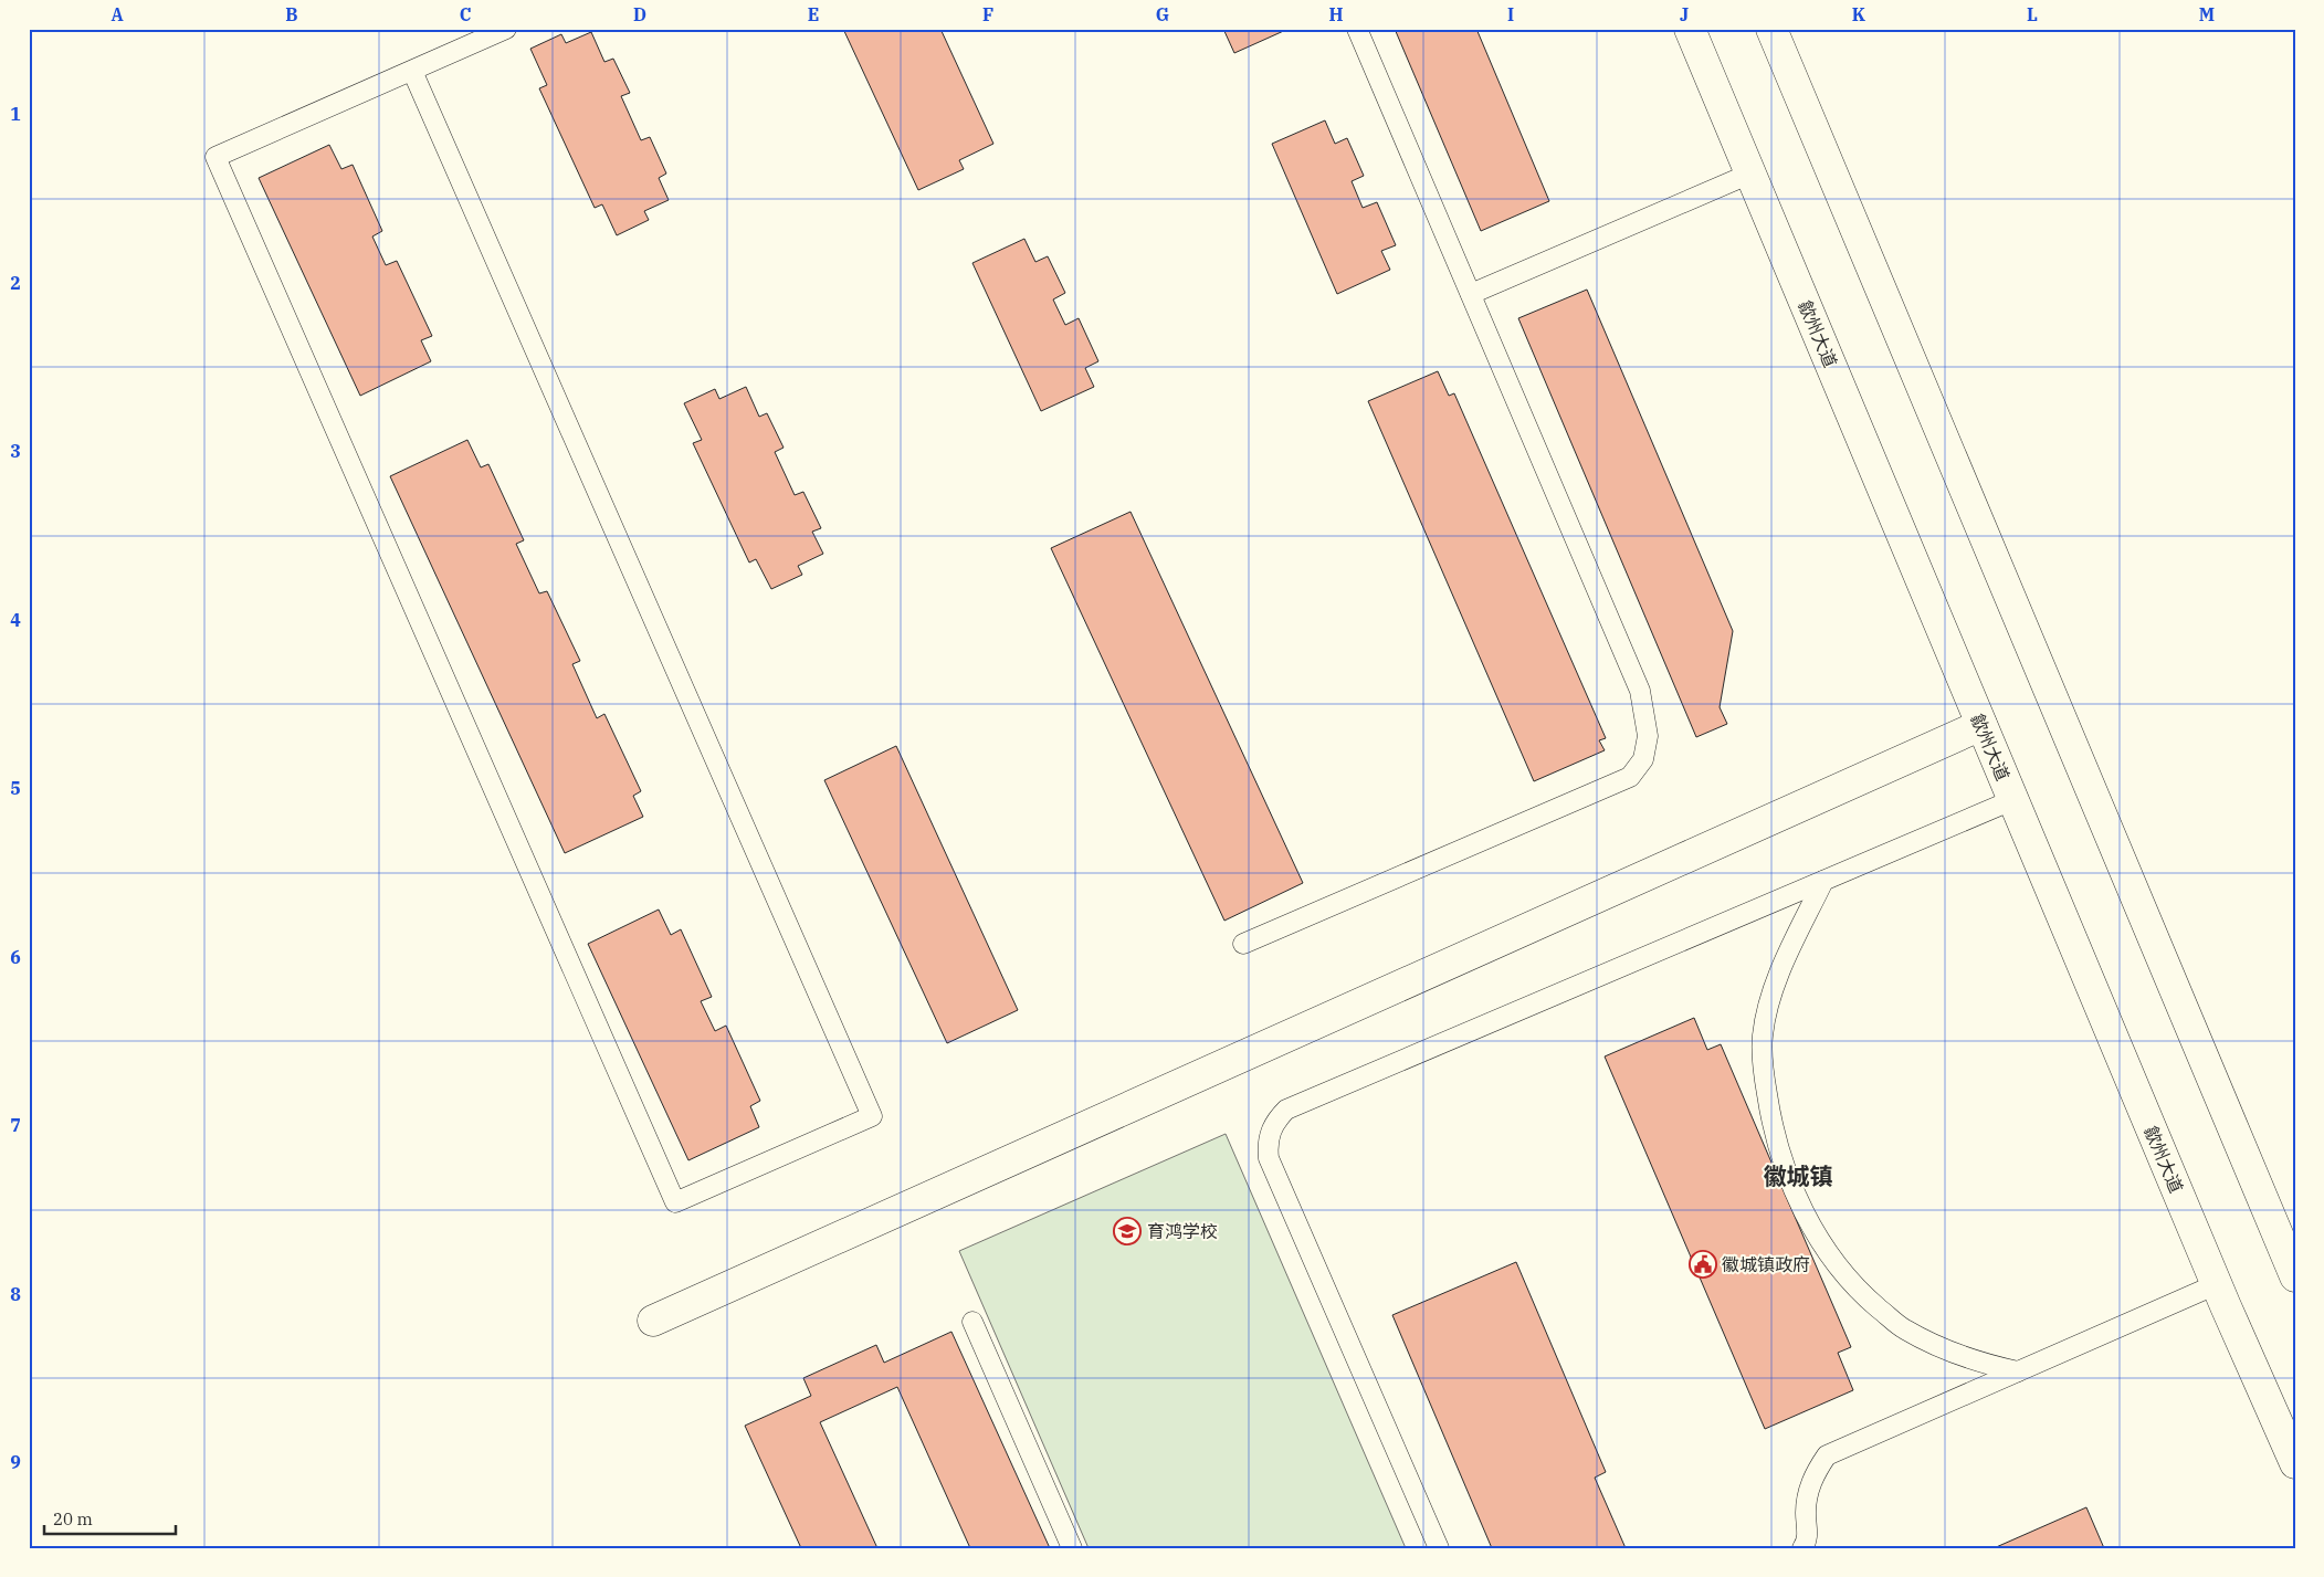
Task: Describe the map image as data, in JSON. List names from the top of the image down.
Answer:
{
  "streets": {
    "main road": ["歙州大道"]
  },
  "districts": ["徽城镇"],
  "places": {
    "school or university": ["育鸿学校"],
    "public building": ["徽城镇政府"]
  },
  "scale_bar": "20 m",
  "grid": {
    "columns": [
      "A",
      "B",
      "C",
      "D",
      "E",
      "F",
      "G",
      "H",
      "I",
      "J",
      "K",
      "L",
      "M"
    ],
    "rows": [
      "1",
      "2",
      "3",
      "4",
      "5",
      "6",
      "7",
      "8",
      "9"
    ]
  }
}
